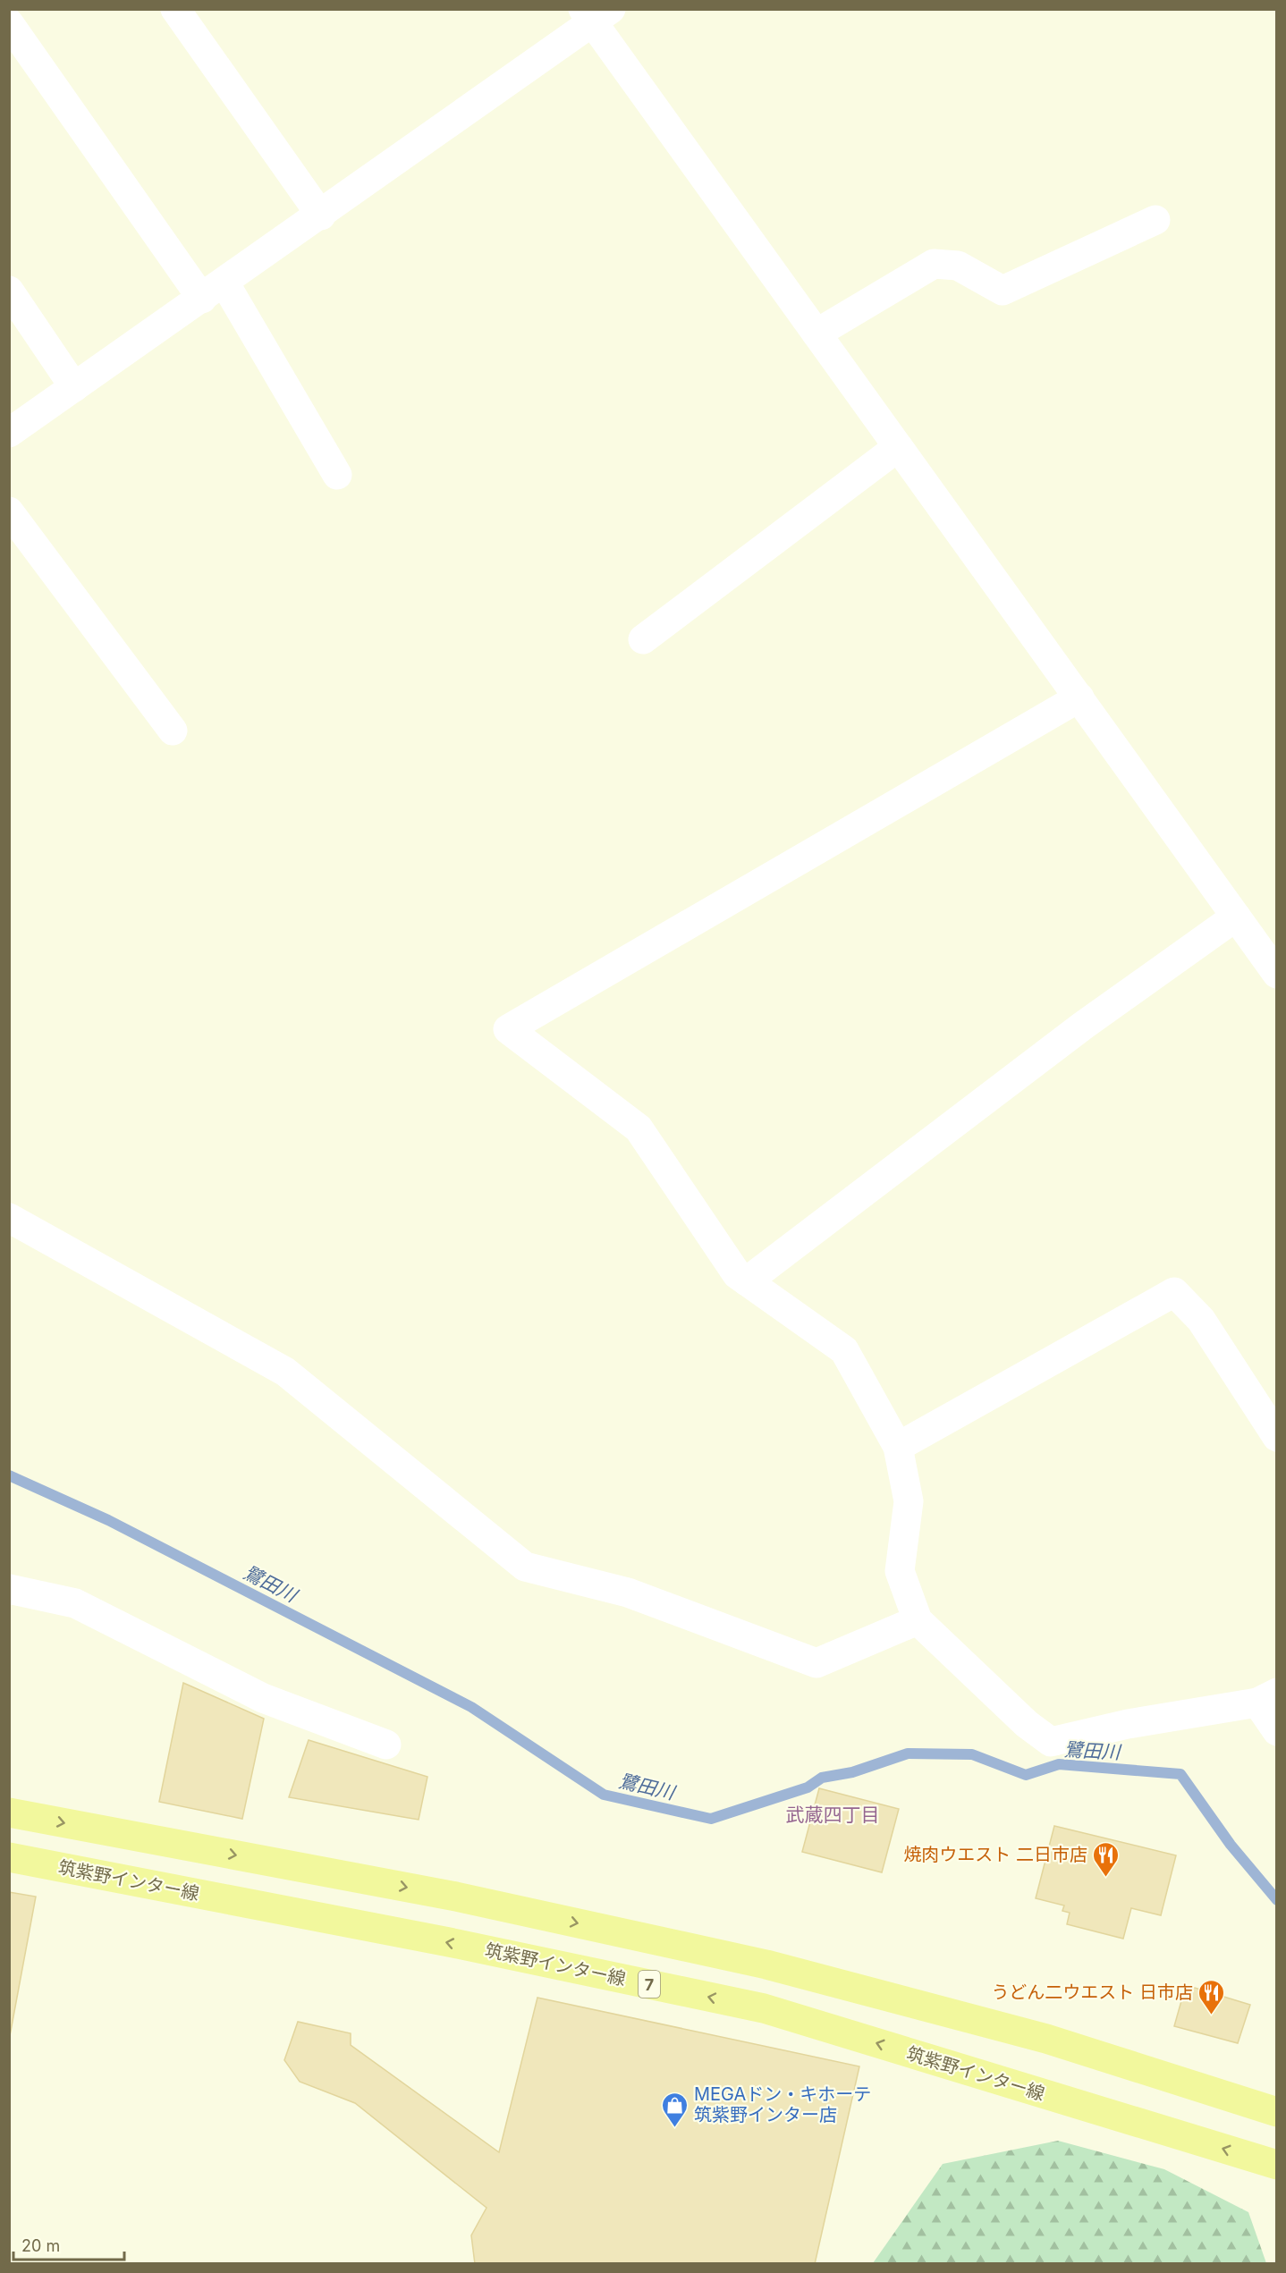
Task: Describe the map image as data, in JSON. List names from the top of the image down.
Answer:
{
  "streets": {
    "main road": ["筑紫野インター線", "7"]
  },
  "districts": ["武蔵四丁目"],
  "water": ["鷺田川"],
  "places": {
    "restaurant": ["焼肉ウエスト 二日市店", "うどん二ウエスト 日市店"],
    "shop": ["MEGAドン・キホーテ 筑紫野インター店"]
  },
  "scale_bar": "20 m"
}
